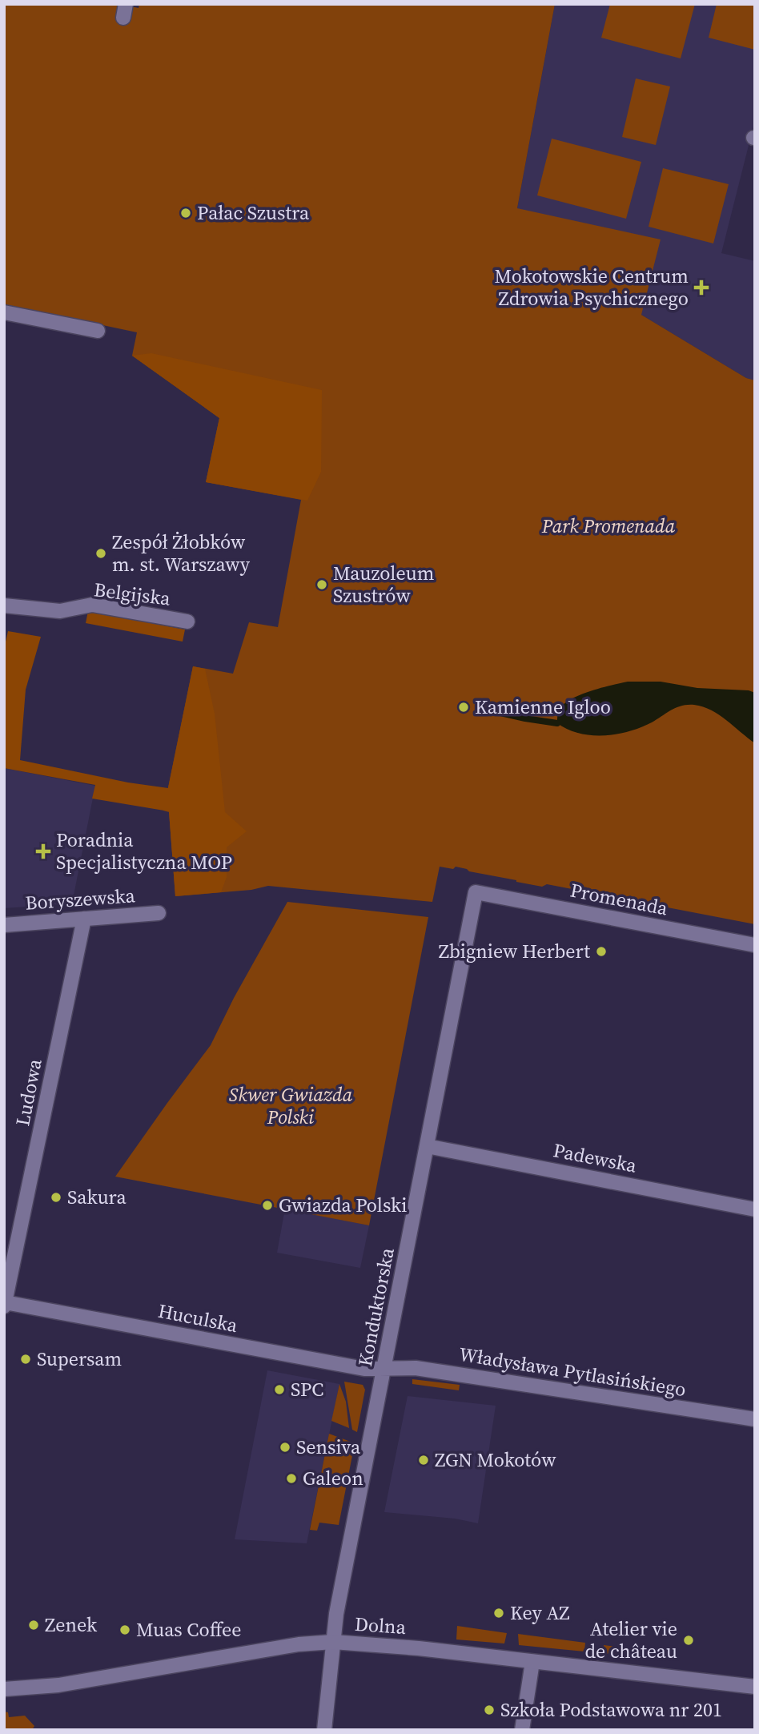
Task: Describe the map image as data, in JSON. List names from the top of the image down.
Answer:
{
  "streets": {
    "street": [
      "Belgijska",
      "Boryszewska",
      "Promenada",
      "Ludowa",
      "Padewska",
      "Konduktorska",
      "Huculska",
      "Władysława Pytlasińskiego",
      "Dolna"
    ]
  },
  "crossings": [
    ["Boryszewska", "Ludowa"],
    ["Promenada", "Konduktorska"],
    ["Ludowa", "Huculska"],
    ["Padewska", "Konduktorska"],
    ["Konduktorska", "Huculska"],
    ["Konduktorska", "Władysława Pytlasińskiego"],
    ["Konduktorska", "Dolna"],
    ["Huculska", "Władysława Pytlasińskiego"]
  ],
  "parks": ["Park Promenada", "Skwer Gwiazda Polski"],
  "places": {
    "other": [
      "Pałac Szustra",
      "Zespół Żłobków m. st. Warszawy",
      "Mauzoleum Szustrów",
      "Kamienne Igloo",
      "Zbigniew Herbert",
      "Sakura",
      "Gwiazda Polski",
      "Supersam",
      "SPC",
      "Sensiva",
      "ZGN Mokotów",
      "Galeon",
      "Key AZ",
      "Zenek",
      "Muas Coffee",
      "Atelier vie de château",
      "Szkoła Podstawowa nr 201"
    ],
    "health": ["Mokotowskie Centrum Zdrowia Psychicznego", "Poradnia Specjalistyczna MOP"]
  }
}
